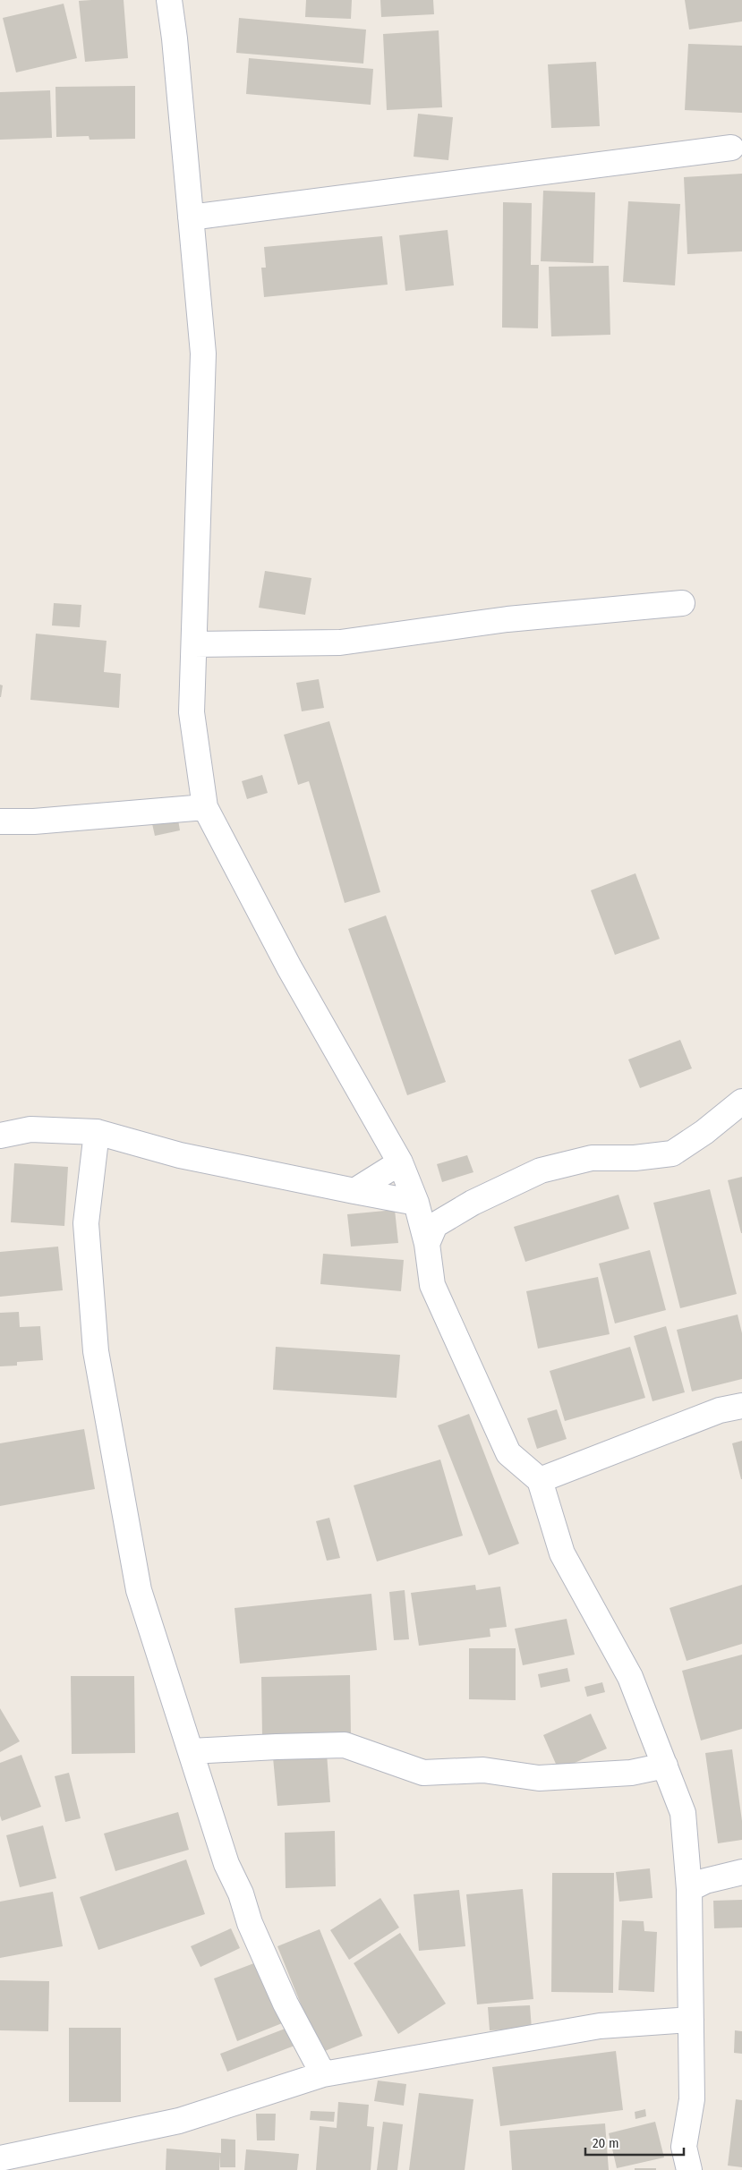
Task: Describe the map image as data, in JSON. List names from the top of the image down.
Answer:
{
  "scale_bar": "20 m"
}
